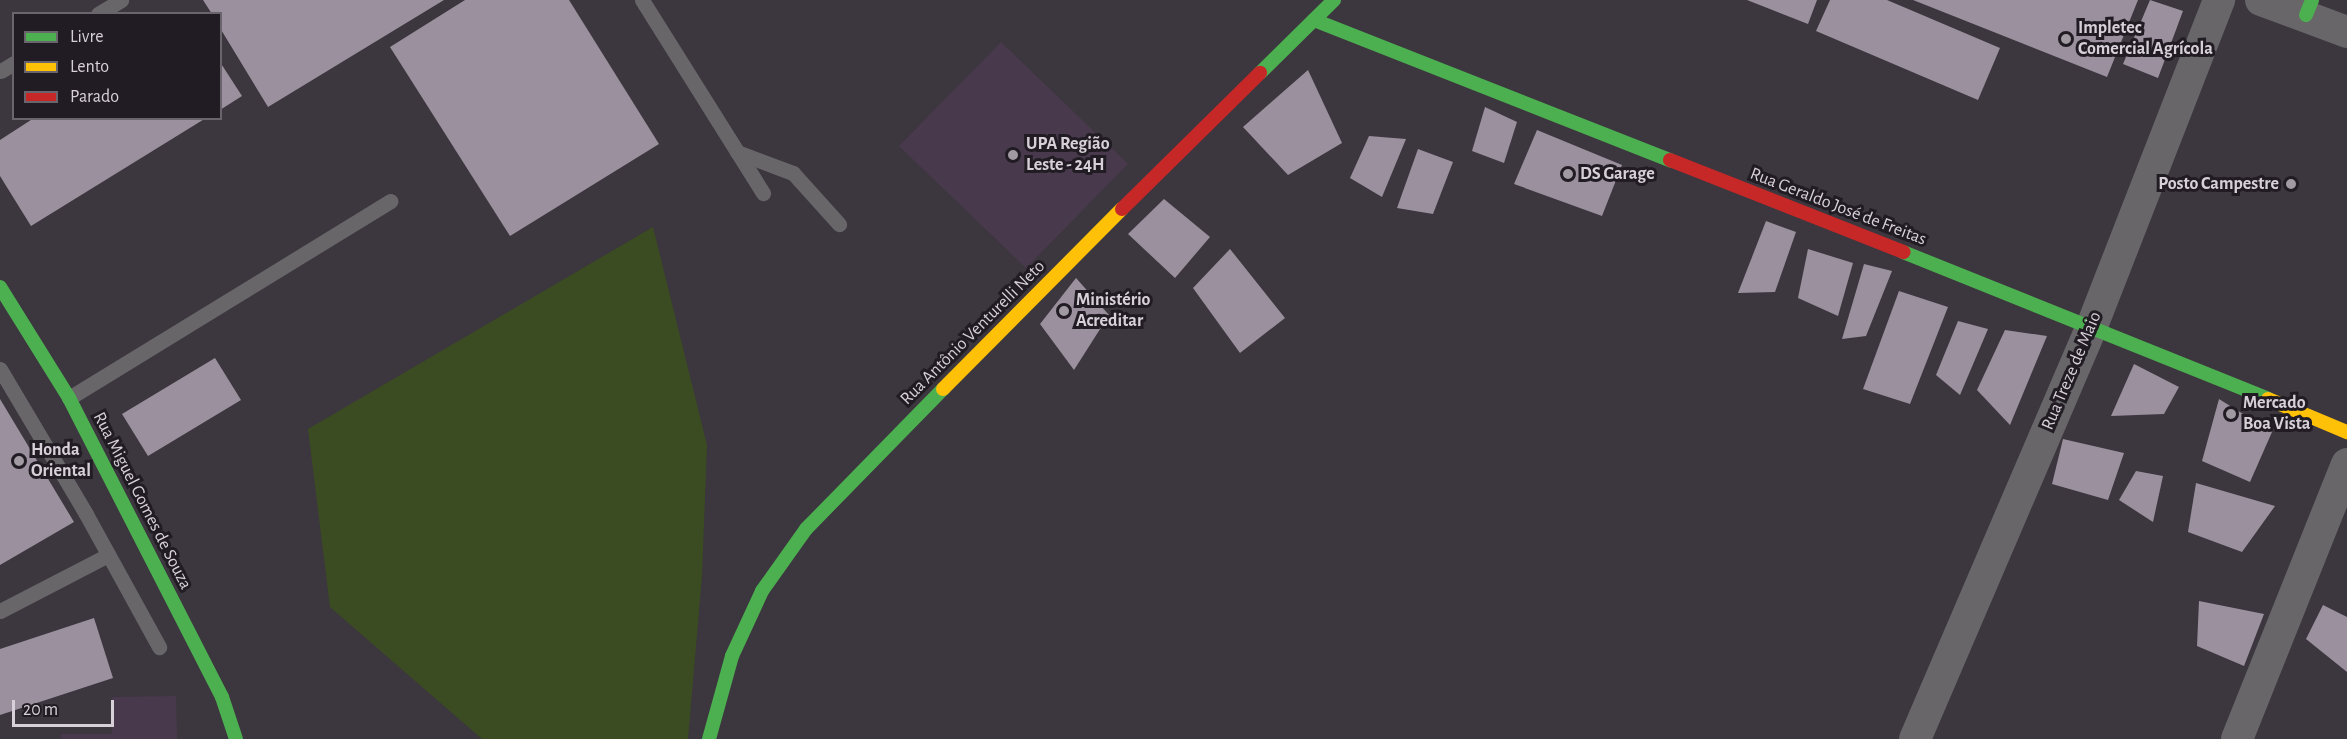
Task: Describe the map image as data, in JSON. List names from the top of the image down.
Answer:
{
  "streets": {
    "street": [
      "Rua Geraldo José de Freitas",
      "Rua Antônio Venturelli Neto",
      "Rua Treze de Maio",
      "Rua Miguel Gomes de Souza"
    ]
  },
  "crossings": [
    ["Rua Geraldo José de Freitas", "Rua Antônio Venturelli Neto"],
    ["Rua Geraldo José de Freitas", "Rua Treze de Maio"]
  ],
  "places": [
    "Impletec Comercial Agrícola",
    "UPA Região Leste - 24H",
    "DS Garage",
    "Posto Campestre",
    "Ministério Acreditar",
    "Mercado Boa Vista",
    "Honda Oriental"
  ],
  "legend": ["Livre", "Lento", "Parado"],
  "scale_bar": "20 m"
}
